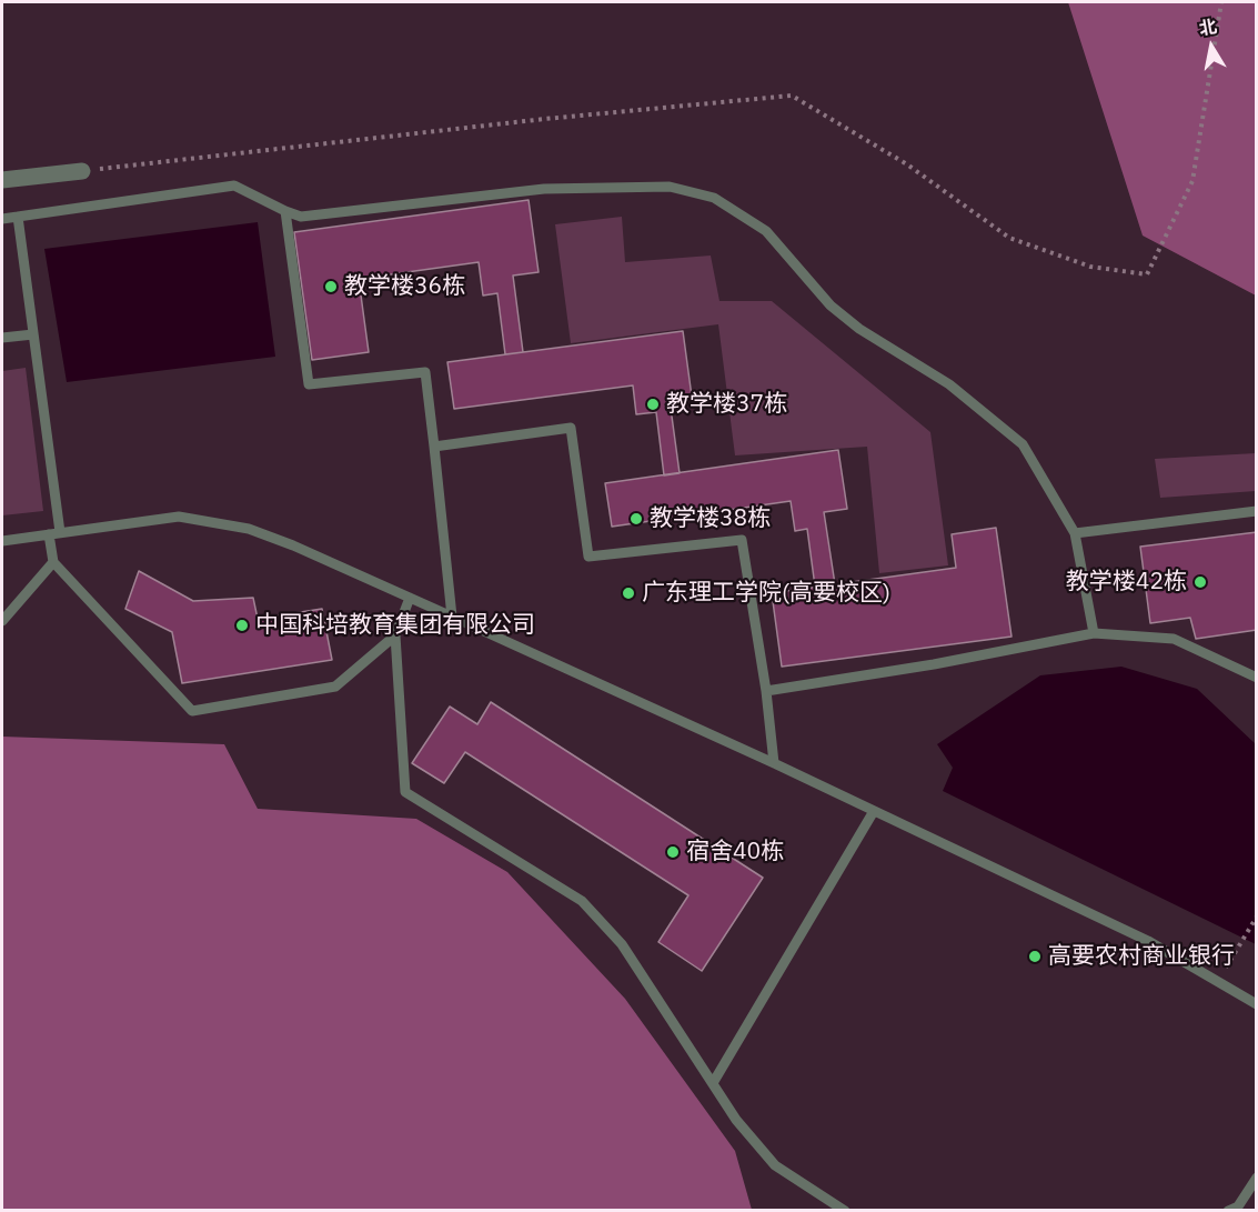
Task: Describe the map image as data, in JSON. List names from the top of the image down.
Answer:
{
  "places": [
    "教学楼36栋",
    "教学楼37栋",
    "教学楼38栋",
    "教学楼42栋",
    "广东理工学院(高要校区)",
    "中国科培教育集团有限公司",
    "宿舍40栋",
    "高要农村商业银行"
  ],
  "north": "top"
}
